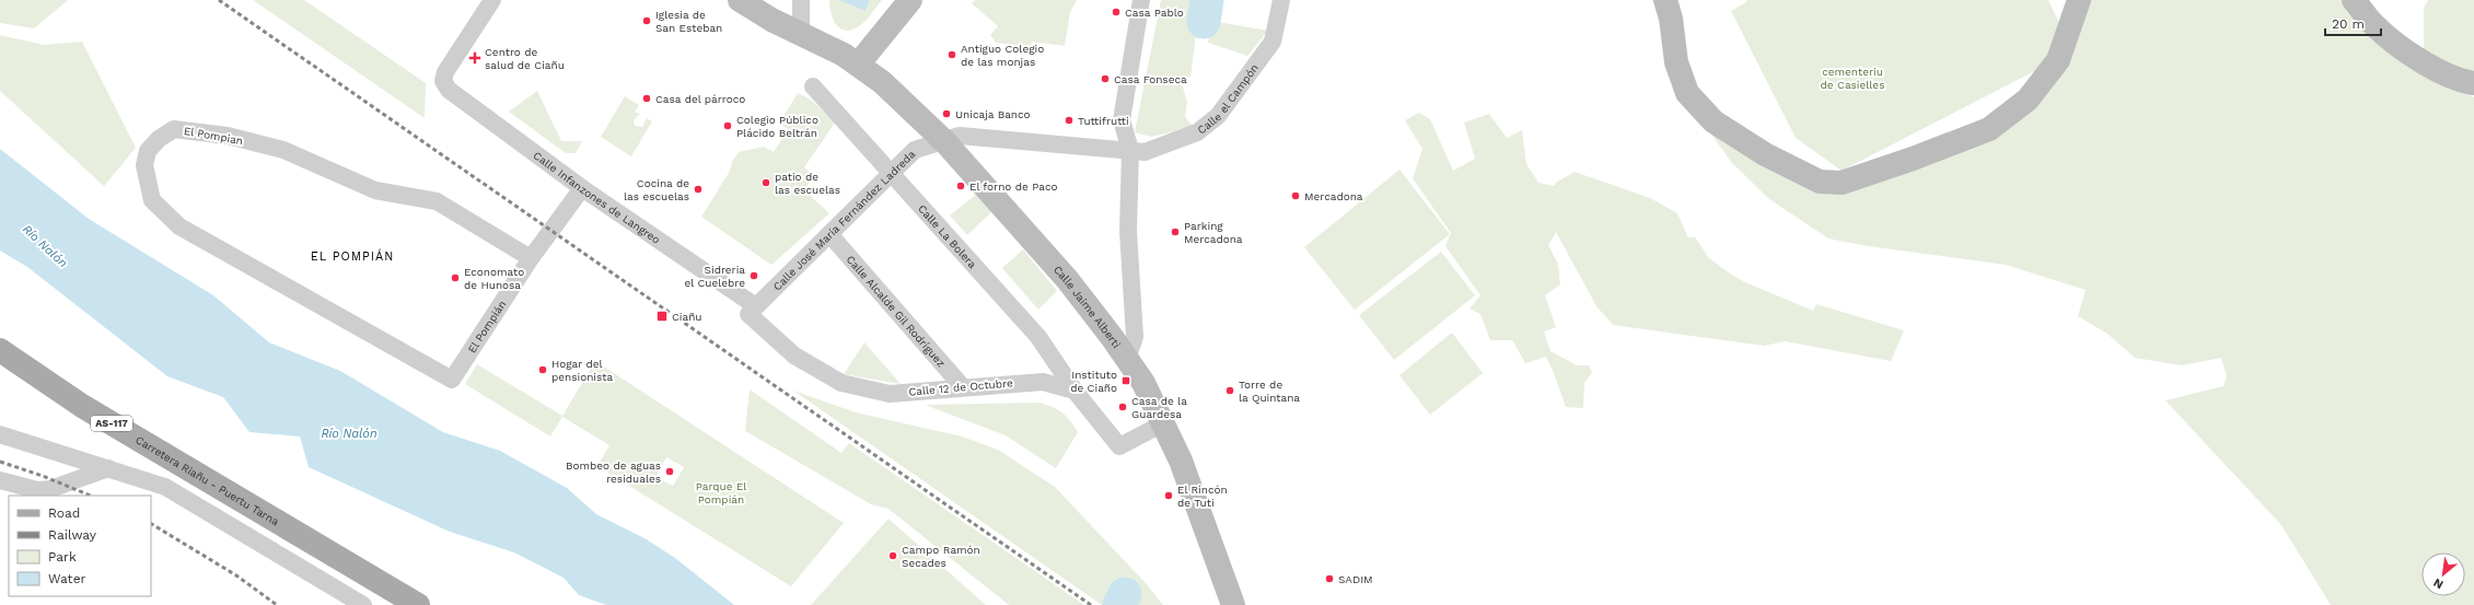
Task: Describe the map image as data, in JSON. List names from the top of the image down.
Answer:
{
  "streets": {
    "main road": ["AS-117", "Carretera Riañu - Puertu Tarna"],
    "street": [
      "Calle el Campón",
      "El Pompian",
      "Calle Infanzones de Langreo",
      "Calle José María Fernández Ladreda",
      "Calle La Bolera",
      "Calle Jaime Alberti",
      "Calle Alcalde Gil Rodríguez",
      "El Pompián",
      "Calle 12 de Octubre"
    ]
  },
  "crossings": [
    ["Calle el Campón", "Calle José María Fernández Ladreda"],
    ["El Pompian", "El Pompián"],
    ["Calle Infanzones de Langreo", "Calle José María Fernández Ladreda"],
    ["Calle Infanzones de Langreo", "El Pompián"],
    ["Calle Infanzones de Langreo", "Calle 12 de Octubre"],
    ["Calle José María Fernández Ladreda", "Calle La Bolera"],
    ["Calle José María Fernández Ladreda", "Calle Jaime Alberti"],
    ["Calle José María Fernández Ladreda", "Calle Alcalde Gil Rodríguez"],
    ["Calle José María Fernández Ladreda", "Calle 12 de Octubre"],
    ["Calle La Bolera", "Calle 12 de Octubre"],
    ["Calle Alcalde Gil Rodríguez", "Calle 12 de Octubre"]
  ],
  "districts": ["EL POMPIÁN"],
  "water": ["Río Nalón"],
  "parks": ["cementeriu de Casielles", "Parque El Pompián"],
  "places": {
    "other": [
      "Casa Pablo",
      "Iglesia de San Esteban",
      "Antiguo Colegio de las monjas",
      "Casa Fonseca",
      "Casa del párroco",
      "Unicaja Banco",
      "Tuttifrutti",
      "Colegio Público Plácido Beltrán",
      "patio de las escuelas",
      "El forno de Paco",
      "Cocina de las escuelas",
      "Mercadona",
      "Parking Mercadona",
      "Sidreria el Cuelebre",
      "Economato de Hunosa",
      "Hogar del pensionista",
      "Torre de la Quintana",
      "Casa de la Guardesa",
      "Bombeo de aguas residuales",
      "El Rincón de Tuti",
      "Campo Ramón Secades",
      "SADIM"
    ],
    "health": ["Centro de salud de Ciañu"],
    "transit": ["Ciañu", "Instituto de Ciaño"]
  },
  "legend": [
    "Road",
    "Railway",
    "Park",
    "Water"
  ],
  "scale_bar": "20 m",
  "north": "bottom left"
}
